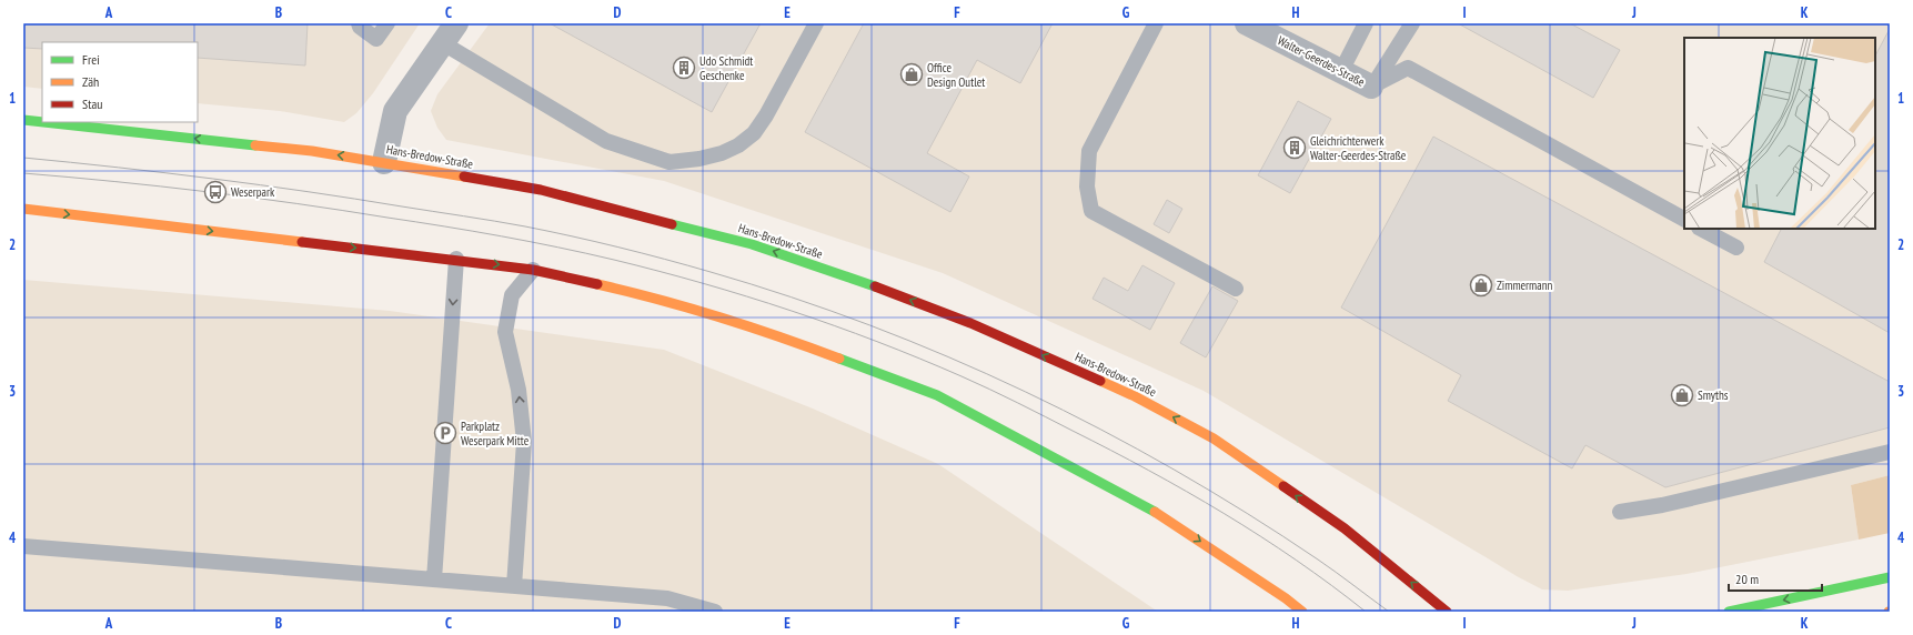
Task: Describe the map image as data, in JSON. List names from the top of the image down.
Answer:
{
  "streets": {
    "main road": ["Hans-Bredow-Straße"],
    "street": ["Walter-Geerdes-Straße"]
  },
  "places": {
    "building": ["Udo Schmidt Geschenke", "Gleichrichterwerk Walter-Geerdes-Straße"],
    "shop": ["Office Design Outlet", "Zimmermann", "Smyths"],
    "bus stop": ["Weserpark"],
    "parking": ["Parkplatz Weserpark Mitte"]
  },
  "legend": ["Frei", "Zäh", "Stau"],
  "scale_bar": "20 m",
  "grid": {
    "columns": [
      "A",
      "B",
      "C",
      "D",
      "E",
      "F",
      "G",
      "H",
      "I",
      "J",
      "K"
    ],
    "rows": [
      "1",
      "2",
      "3",
      "4"
    ]
  }
}
